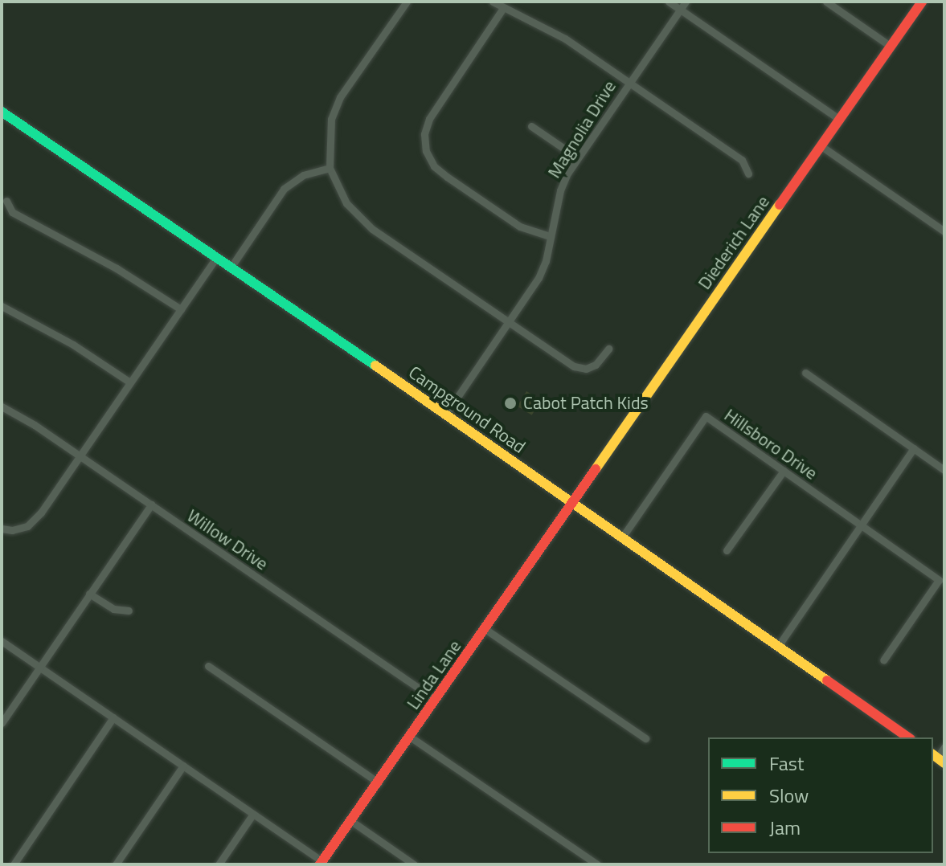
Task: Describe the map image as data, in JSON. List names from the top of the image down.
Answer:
{
  "streets": {
    "street": [
      "Magnolia Drive",
      "Diederich Lane",
      "Campground Road",
      "Hillsboro Drive",
      "Willow Drive",
      "Linda Lane"
    ]
  },
  "crossings": [
    ["Magnolia Drive", "Campground Road"],
    ["Diederich Lane", "Campground Road"],
    ["Diederich Lane", "Linda Lane"],
    ["Campground Road", "Hillsboro Drive"],
    ["Campground Road", "Linda Lane"],
    ["Willow Drive", "Linda Lane"]
  ],
  "places": ["Cabot Patch Kids"],
  "legend": ["Fast", "Slow", "Jam"]
}
